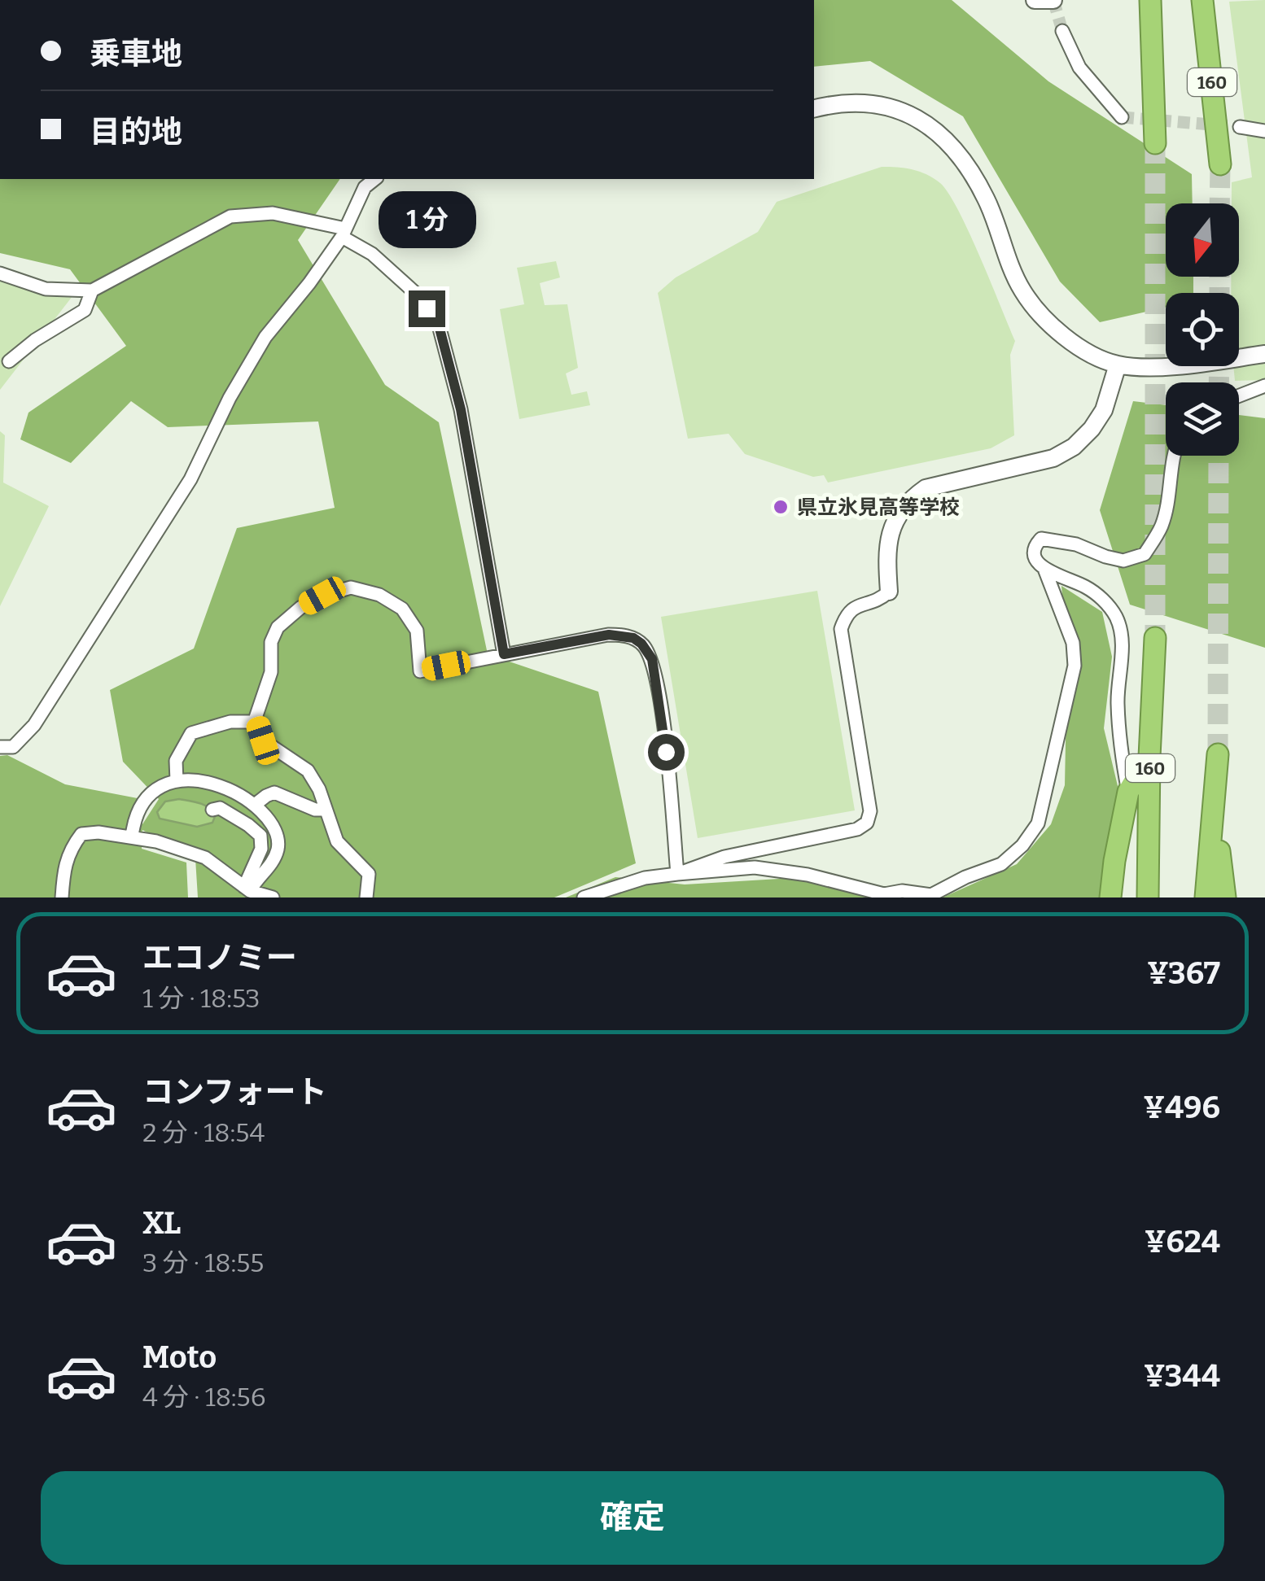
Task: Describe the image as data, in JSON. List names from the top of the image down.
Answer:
{
  "streets": {
    "highway": ["160"]
  },
  "places": ["県立氷見高等学校"],
  "north": "bottom",
  "page": {
    "banner": ["乗車地", "目的地"],
    "bubble": "1 分",
    "list": [
      {
        "name": "エコノミー",
        "note": "1 分 · 18:53",
        "value": "¥367"
      },
      {
        "name": "コンフォート",
        "note": "2 分 · 18:54",
        "value": "¥496"
      },
      {
        "name": "XL",
        "note": "3 分 · 18:55",
        "value": "¥624"
      },
      {
        "name": "Moto",
        "note": "4 分 · 18:56",
        "value": "¥344"
      }
    ],
    "buttons": "確定"
  }
}
